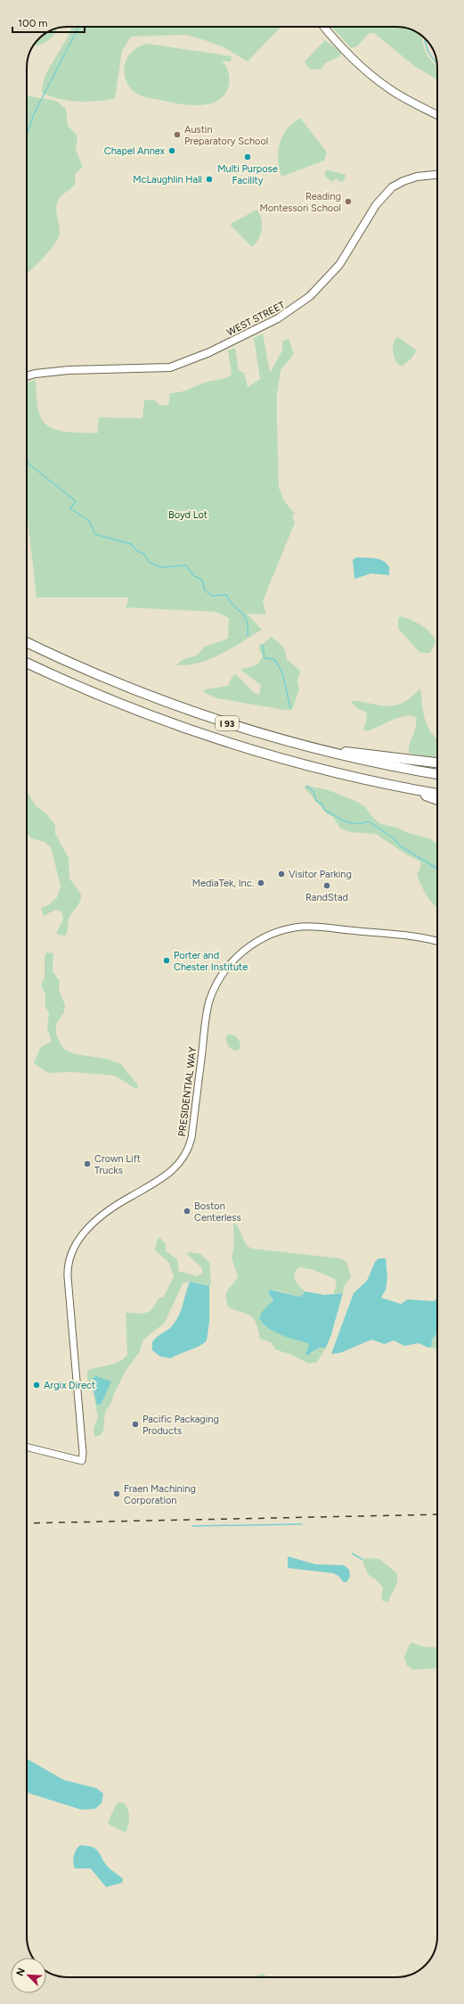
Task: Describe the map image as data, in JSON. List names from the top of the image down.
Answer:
{
  "streets": {
    "highway": ["I 93"],
    "main road": ["WEST STREET"],
    "street": ["PRESIDENTIAL WAY"]
  },
  "parks": ["Boyd Lot"],
  "places": [
    "Austin Preparatory School",
    "Chapel Annex",
    "Multi Purpose Facility",
    "McLaughlin Hall",
    "Reading Montessori School",
    "Visitor Parking",
    "MediaTek, Inc.",
    "RandStad",
    "Porter and Chester Institute",
    "Crown Lift Trucks",
    "Boston Centerless",
    "Argix Direct",
    "Pacific Packaging Products",
    "Fraen Machining Corporation"
  ],
  "scale_bar": "100 m",
  "north": "top left"
}
